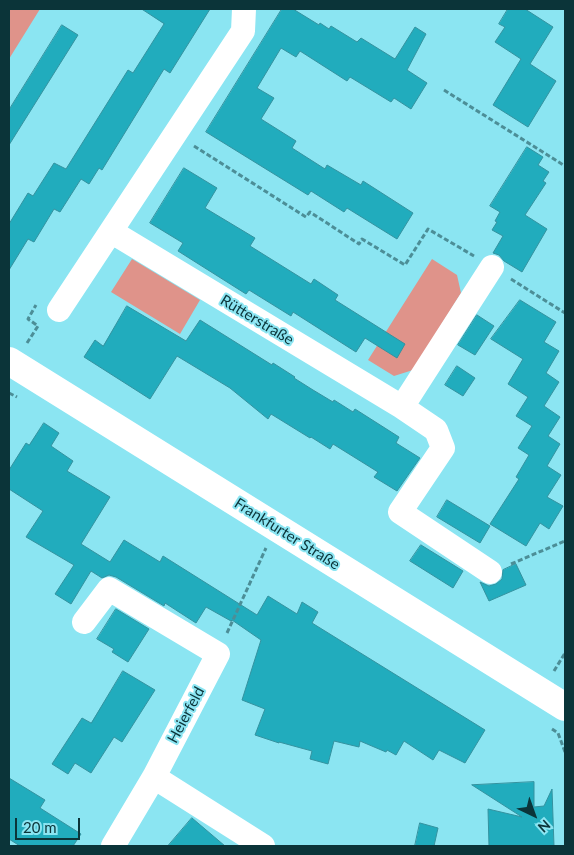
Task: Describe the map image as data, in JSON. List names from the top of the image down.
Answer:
{
  "streets": {
    "main road": ["Frankfurter Straße"],
    "street": ["Rütterstraße", "Heierfeld"]
  },
  "scale_bar": "20 m",
  "north": "bottom right"
}
